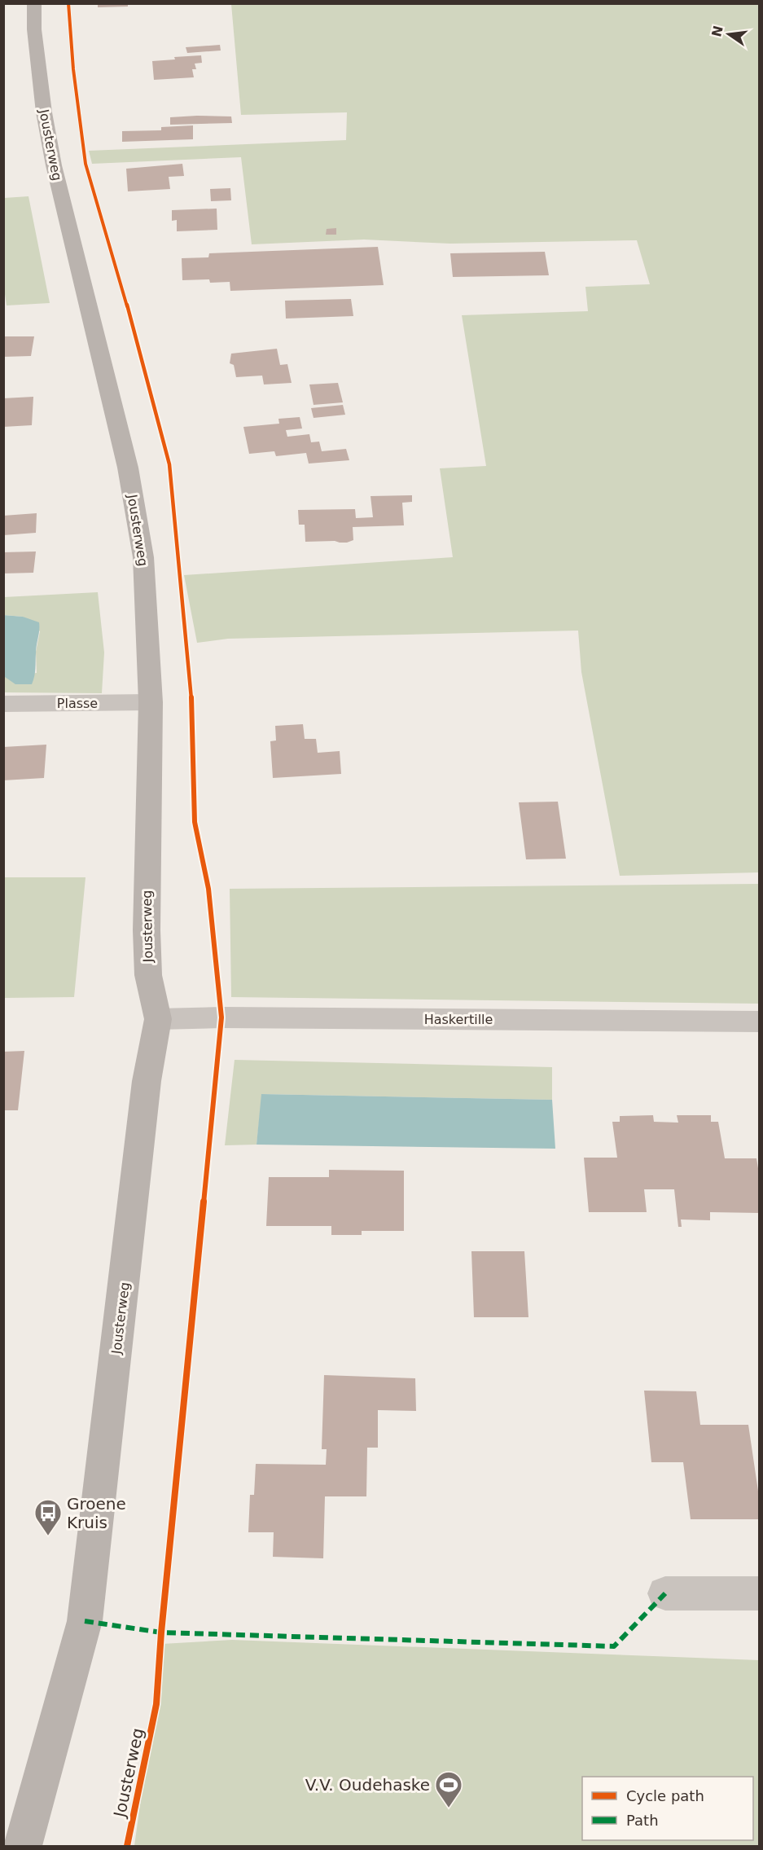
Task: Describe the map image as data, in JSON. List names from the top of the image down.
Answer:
{
  "streets": {
    "street": ["Jousterweg", "Plasse", "Haskertille"]
  },
  "crossings": [
    ["Jousterweg", "Plasse"],
    ["Jousterweg", "Haskertille"]
  ],
  "places": {
    "bus stop": ["Groene Kruis"],
    "sports": ["V.V. Oudehaske"]
  },
  "legend": ["Cycle path", "Path"],
  "north": "left"
}
